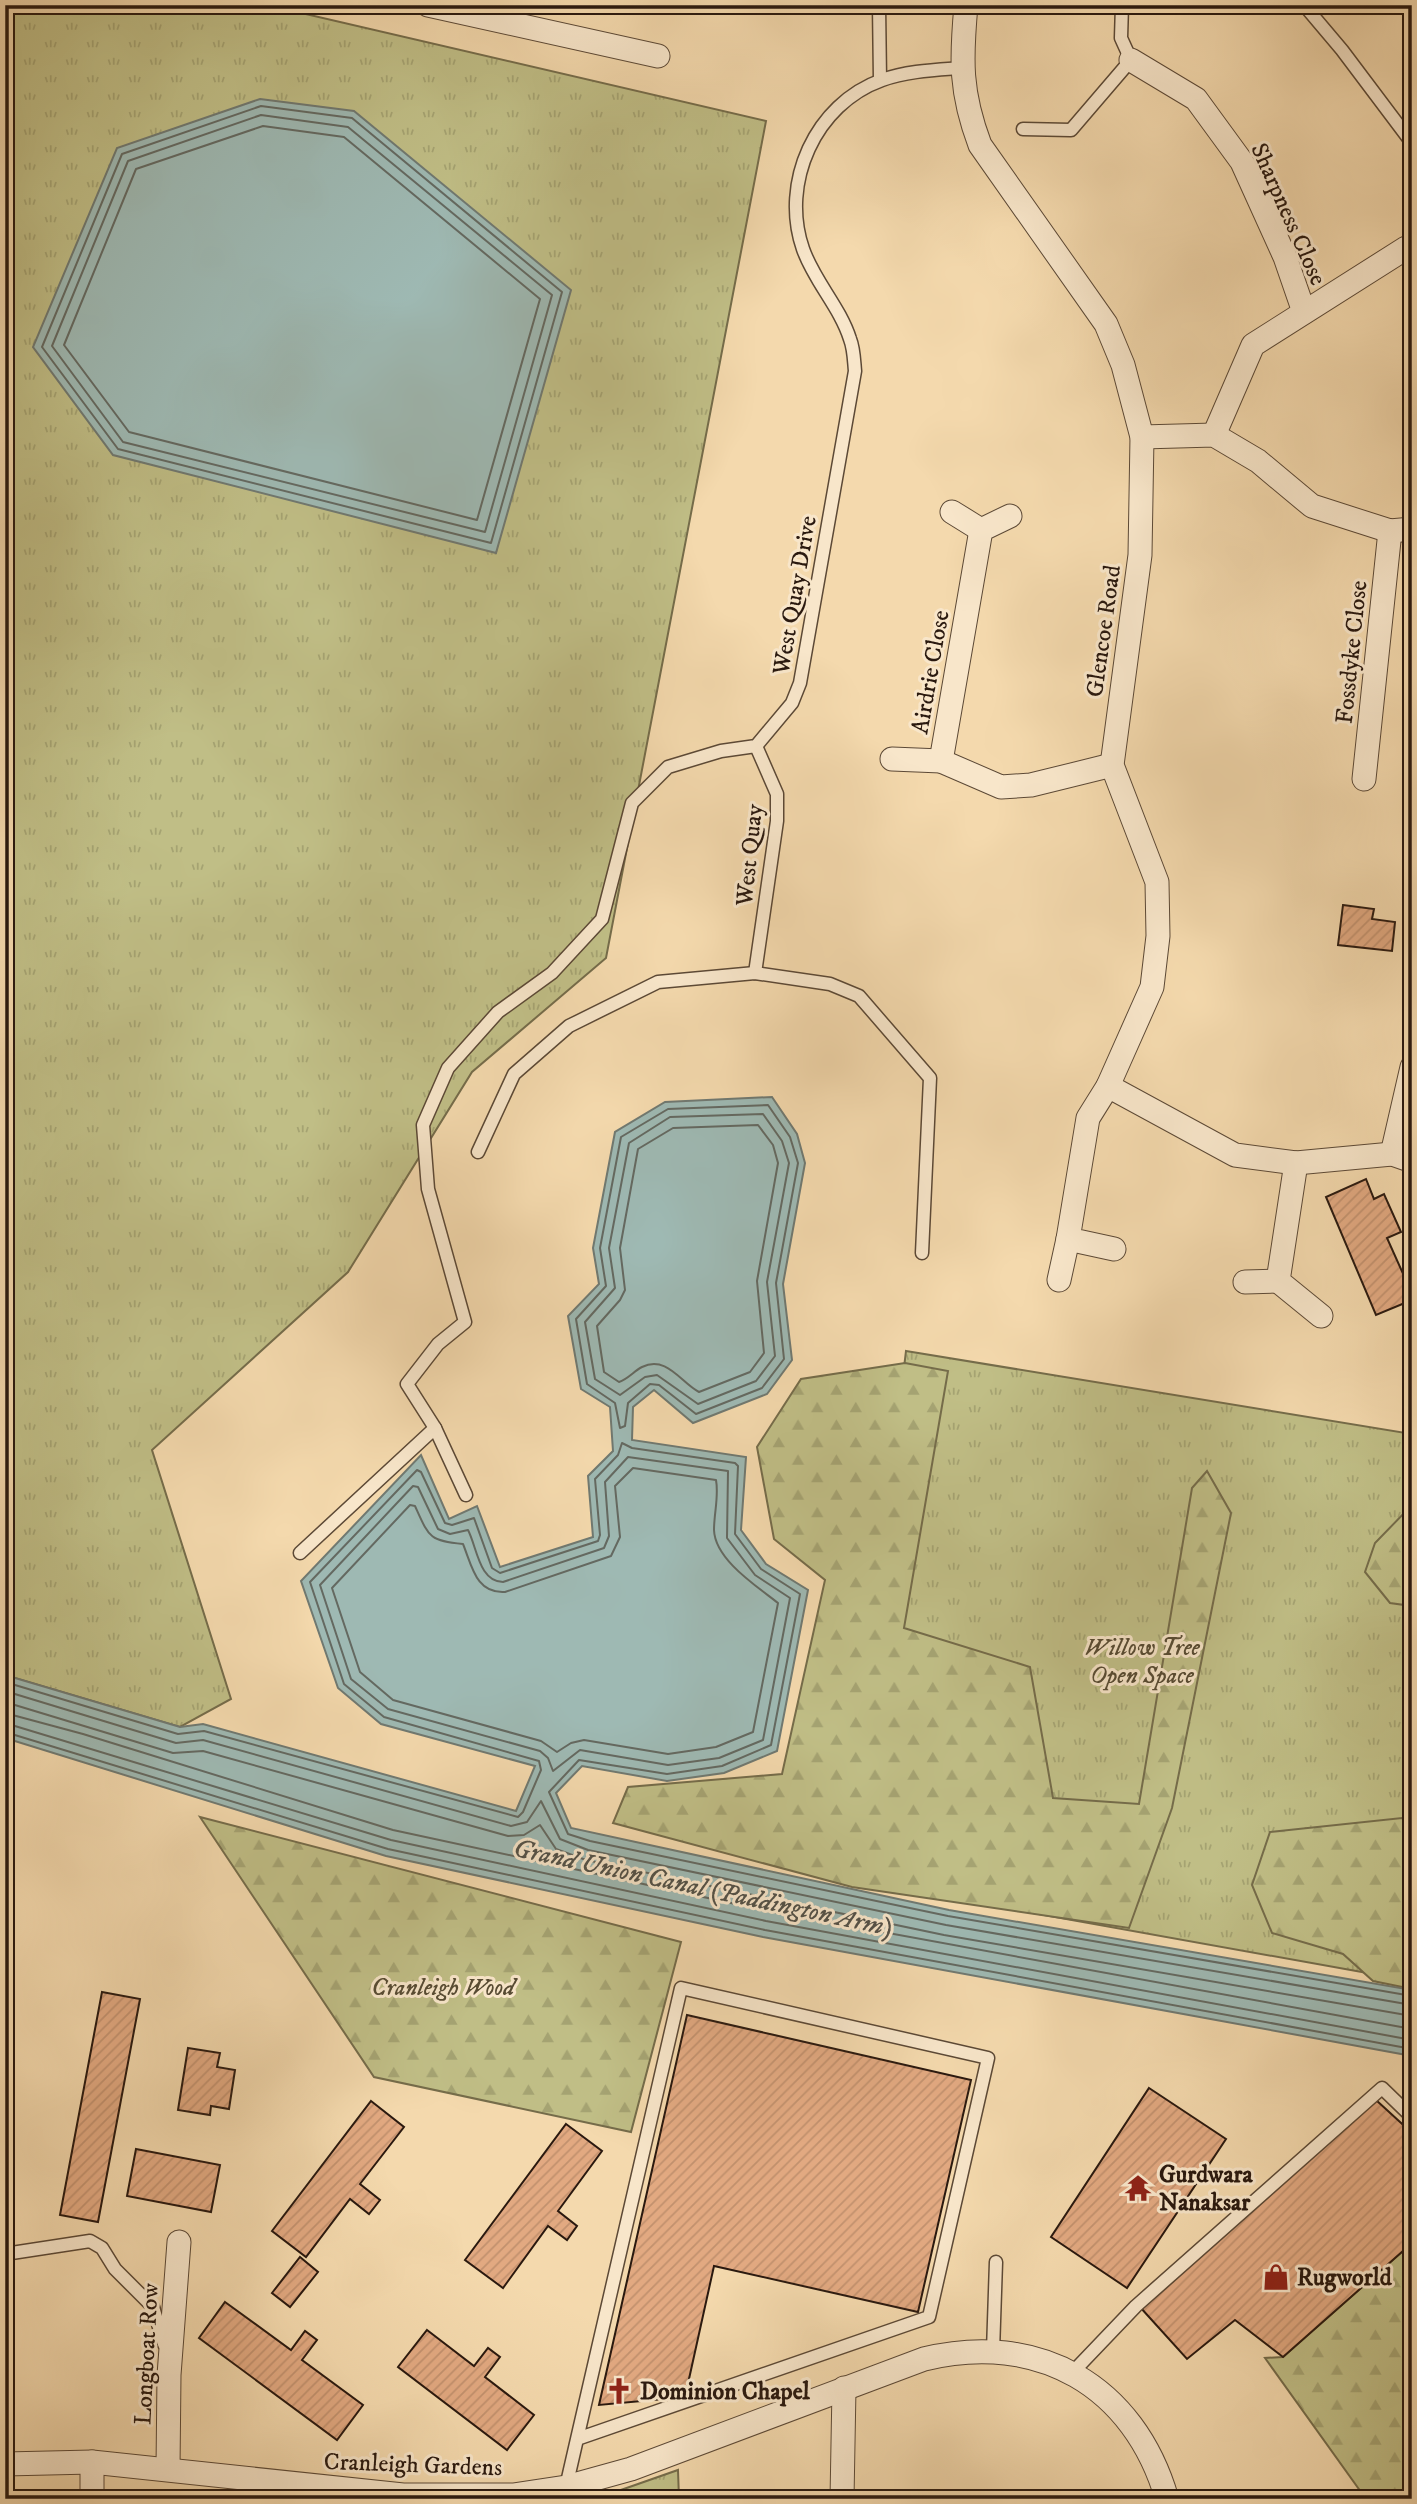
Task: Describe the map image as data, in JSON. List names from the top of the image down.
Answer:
{
  "streets": {
    "street": [
      "Sharpness Close",
      "Glencoe Road",
      "Fossdyke Close",
      "Airdrie Close",
      "Longboat Row",
      "Cranleigh Gardens"
    ],
    "lane": ["West Quay Drive", "West Quay"]
  },
  "crossings": [
    ["West Quay Drive", "Glencoe Road"],
    ["West Quay Drive", "West Quay"],
    ["Glencoe Road", "Airdrie Close"],
    ["Longboat Row", "Cranleigh Gardens"]
  ],
  "water": ["Grand Union Canal (Paddington Arm)"],
  "parks": ["Willow Tree Open Space", "Cranleigh Wood"],
  "places": {
    "temple": ["Gurdwara Nanaksar"],
    "shop": ["Rugworld"],
    "church": ["Dominion Chapel"]
  }
}
